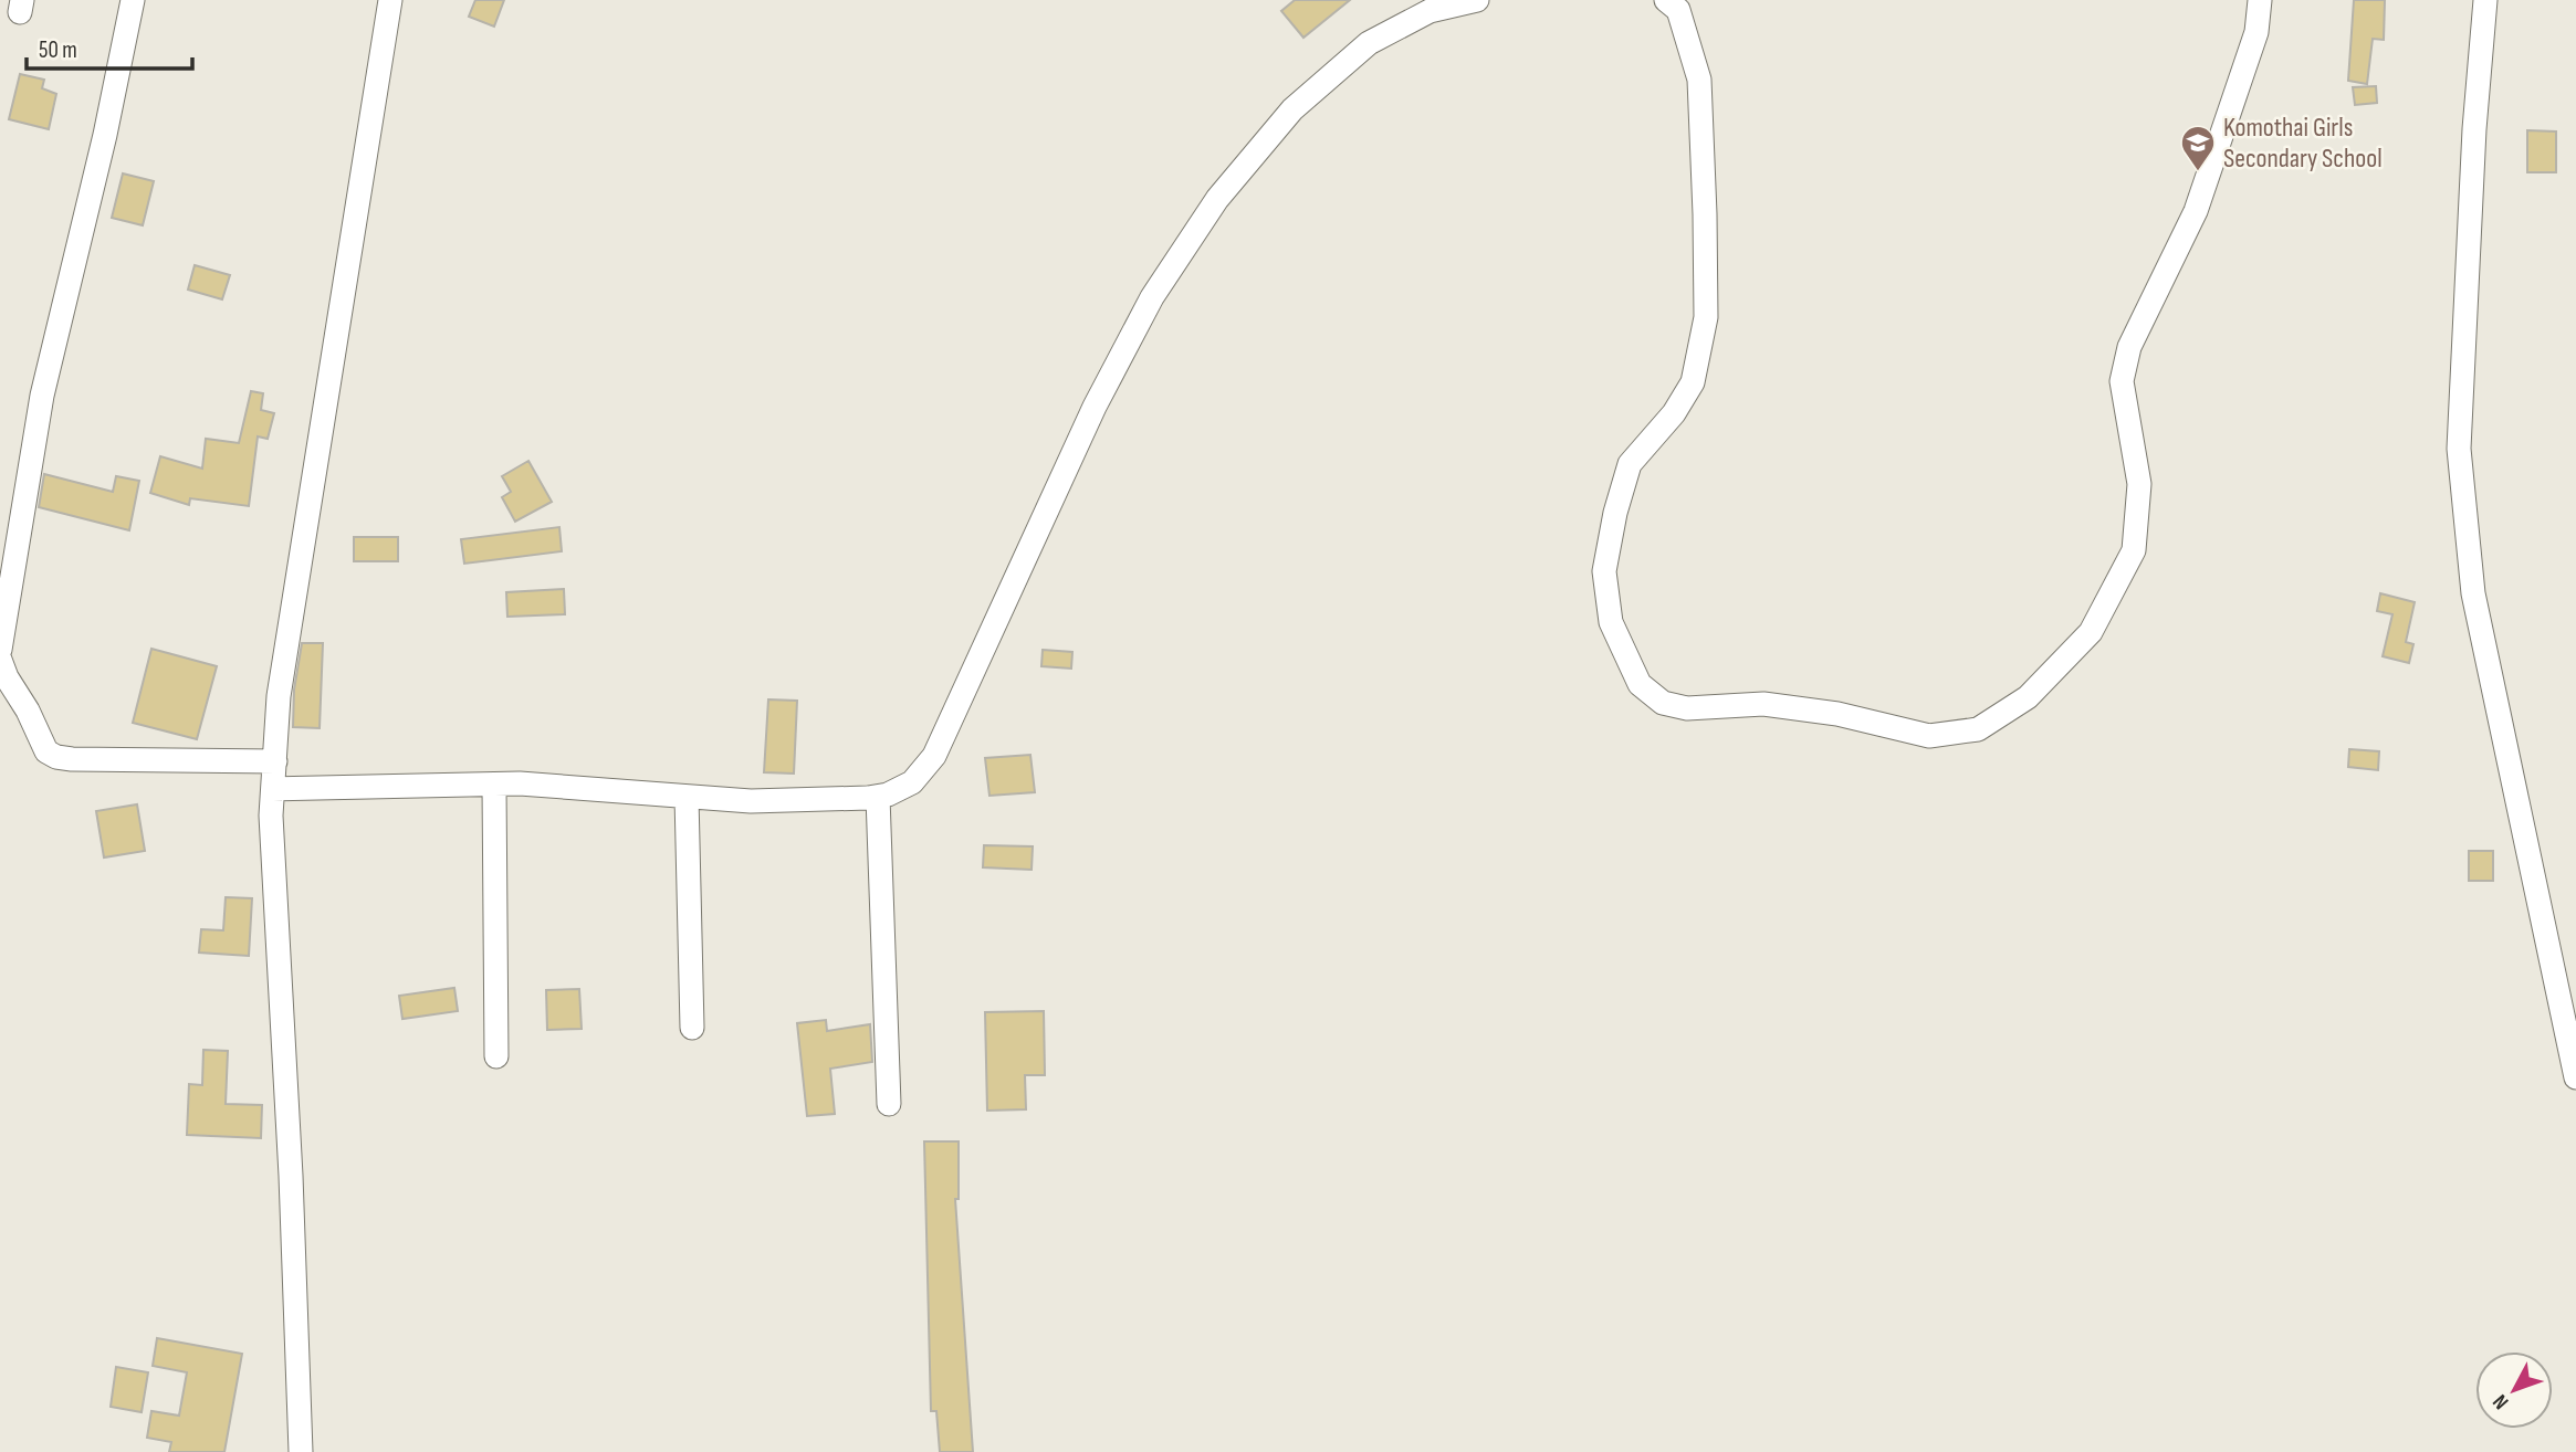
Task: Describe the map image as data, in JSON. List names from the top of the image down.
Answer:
{
  "places": {
    "school or university": ["Komothai Girls Secondary School"]
  },
  "scale_bar": "50 m",
  "north": "bottom left"
}
